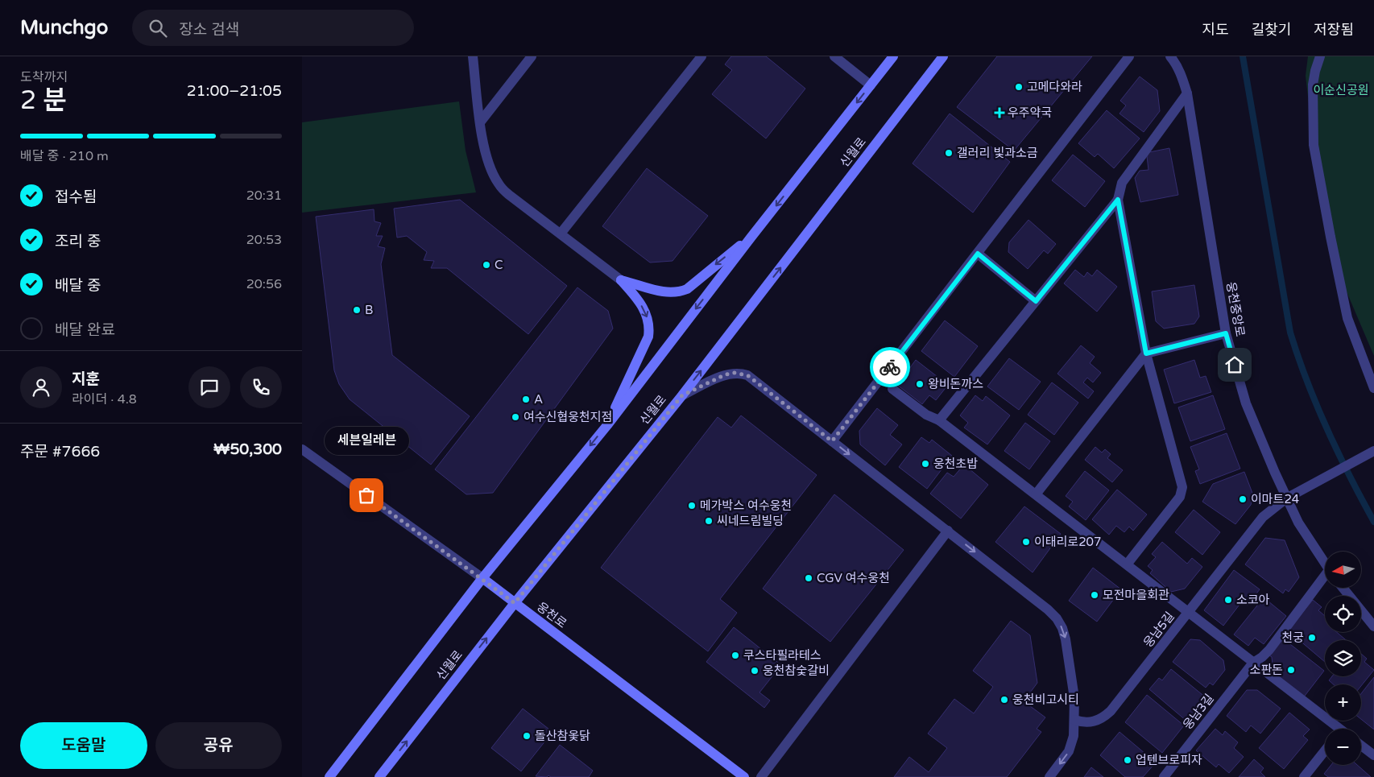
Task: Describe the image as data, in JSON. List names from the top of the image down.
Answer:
{
  "streets": {
    "street": [
      "신월로",
      "웅천중앙로",
      "웅천로",
      "웅남5길",
      "웅남3길"
    ]
  },
  "crossings": [
    ["신월로", "웅천로"],
    ["웅천중앙로", "웅남5길"]
  ],
  "parks": ["이순신공원"],
  "places": {
    "other": [
      "고메다와라",
      "갤러리 빛과소금",
      "C",
      "B",
      "왕비돈까스",
      "A",
      "여수신협웅천지점",
      "웅천초밥",
      "세븐일레븐",
      "이마트24",
      "메가박스 여수웅천",
      "씨네드림빌딩",
      "이태리로207",
      "CGV 여수웅천",
      "모전마을회관",
      "소코아",
      "천궁",
      "쿠스타필라테스",
      "소판돈",
      "웅천참숯갈비",
      "웅천비고시티",
      "돌산참옻닭",
      "업텐브로피자"
    ],
    "health": ["우주약국"]
  },
  "north": "left",
  "page": {
    "header": "Munchgo",
    "search": "장소 검색",
    "nav": ["지도", "길찾기", "저장됨"],
    "heading": ["2 분", "도착까지", "21:00–21:05"],
    "panel": [
      "지훈",
      "라이더 · 4.8",
      "주문 #7666",
      "₩50,300"
    ],
    "bar": "배달 중 · 210 m",
    "list": [
      ["접수됨", "20:31"],
      ["조리 중", "20:53"],
      ["배달 중", "20:56"],
      "배달 완료"
    ],
    "bubble": "세븐일레븐",
    "map_buttons": ["+", "−"],
    "buttons": ["도움말", "공유"]
  }
}
